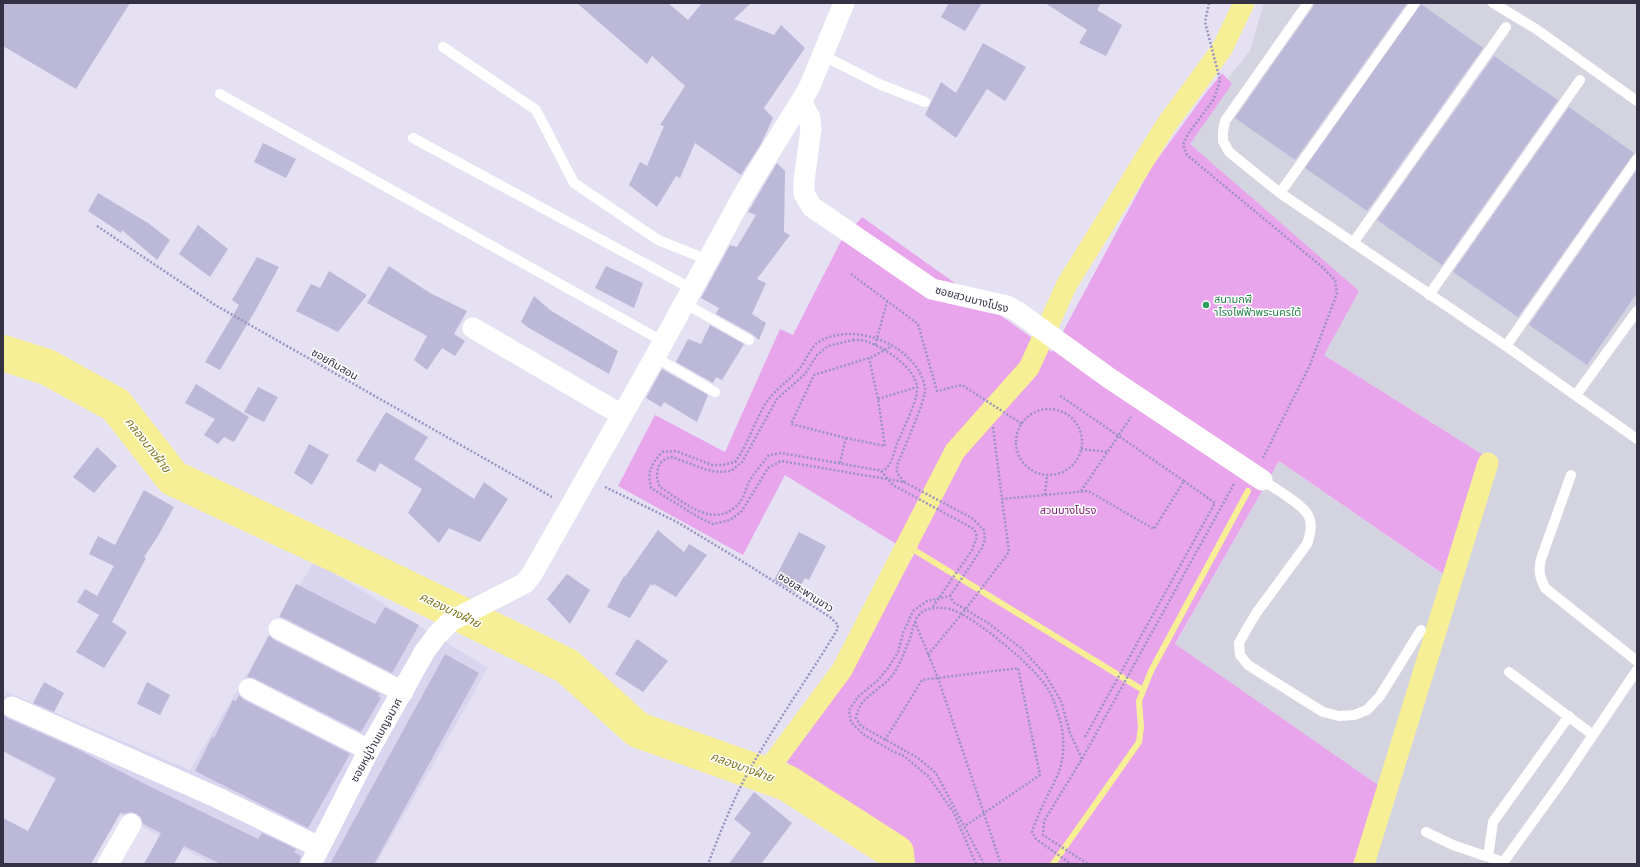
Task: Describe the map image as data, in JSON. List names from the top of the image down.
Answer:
{
  "streets": {
    "street": ["ซอยสวนบางโปรง", "ซอยหมู่บ้านเบญจมาศ"],
    "path": ["ซอยทิมสอน", "ซอยสะพานขาว"]
  },
  "crossings": [
    ["ซอยทิมสอน", "ซอยหมู่บ้านเบญจมาศ"]
  ],
  "water": ["คลองบางฝ้าย"],
  "parks": ["สวนบางโปรง"],
  "places": ["สนามกฬี าโรงไฟฟ้าพระนครใต้"]
}
